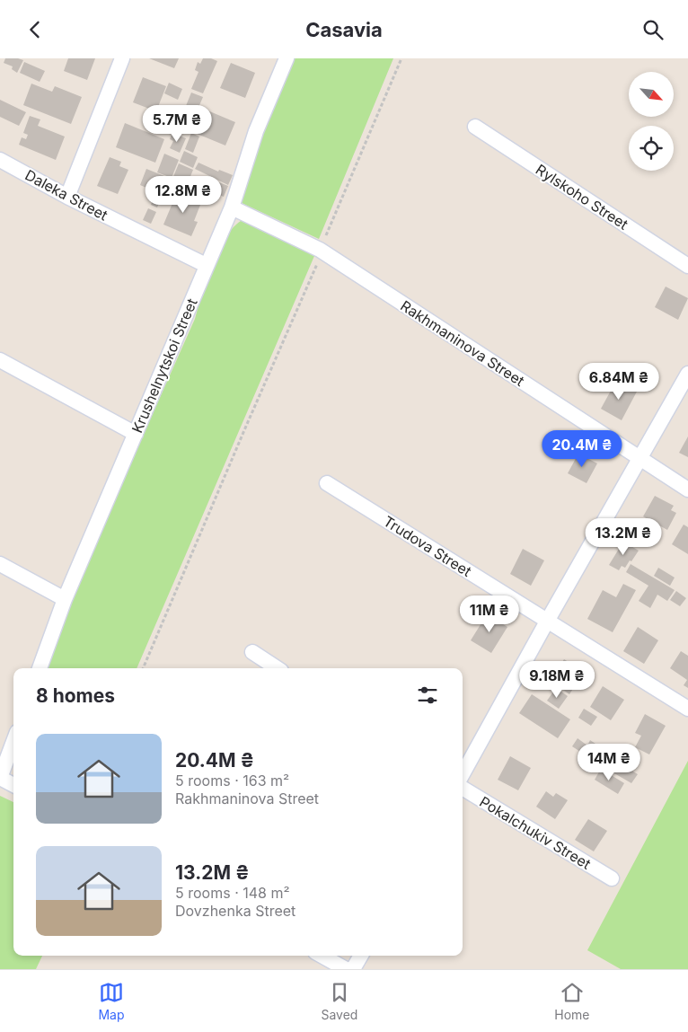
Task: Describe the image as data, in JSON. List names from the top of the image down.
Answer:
{
  "streets": {
    "street": [
      "Daleka Street",
      "Rylskoho Street",
      "Rakhmaninova Street",
      "Krushelnytskoi Street",
      "Trudova Street",
      "Pokalchukiv Street"
    ]
  },
  "crossings": [
    ["Daleka Street", "Krushelnytskoi Street"],
    ["Rakhmaninova Street", "Krushelnytskoi Street"]
  ],
  "north": "bottom right",
  "page": {
    "header": "Casavia",
    "price": [
      "5.7M ₴",
      "12.8M ₴",
      "6.84M ₴",
      "20.4M ₴",
      "13.2M ₴",
      "11M ₴",
      "9.18M ₴",
      "14M ₴"
    ],
    "heading": "8 homes",
    "list": [
      {
        "name": "20.4M ₴",
        "note": "5 rooms · 163 m² · Rakhmaninova Street"
      },
      {
        "name": "13.2M ₴",
        "note": "5 rooms · 148 m² · Dovzhenka Street"
      }
    ],
    "tabs": ["Map", "Saved", "Home"]
  }
}
